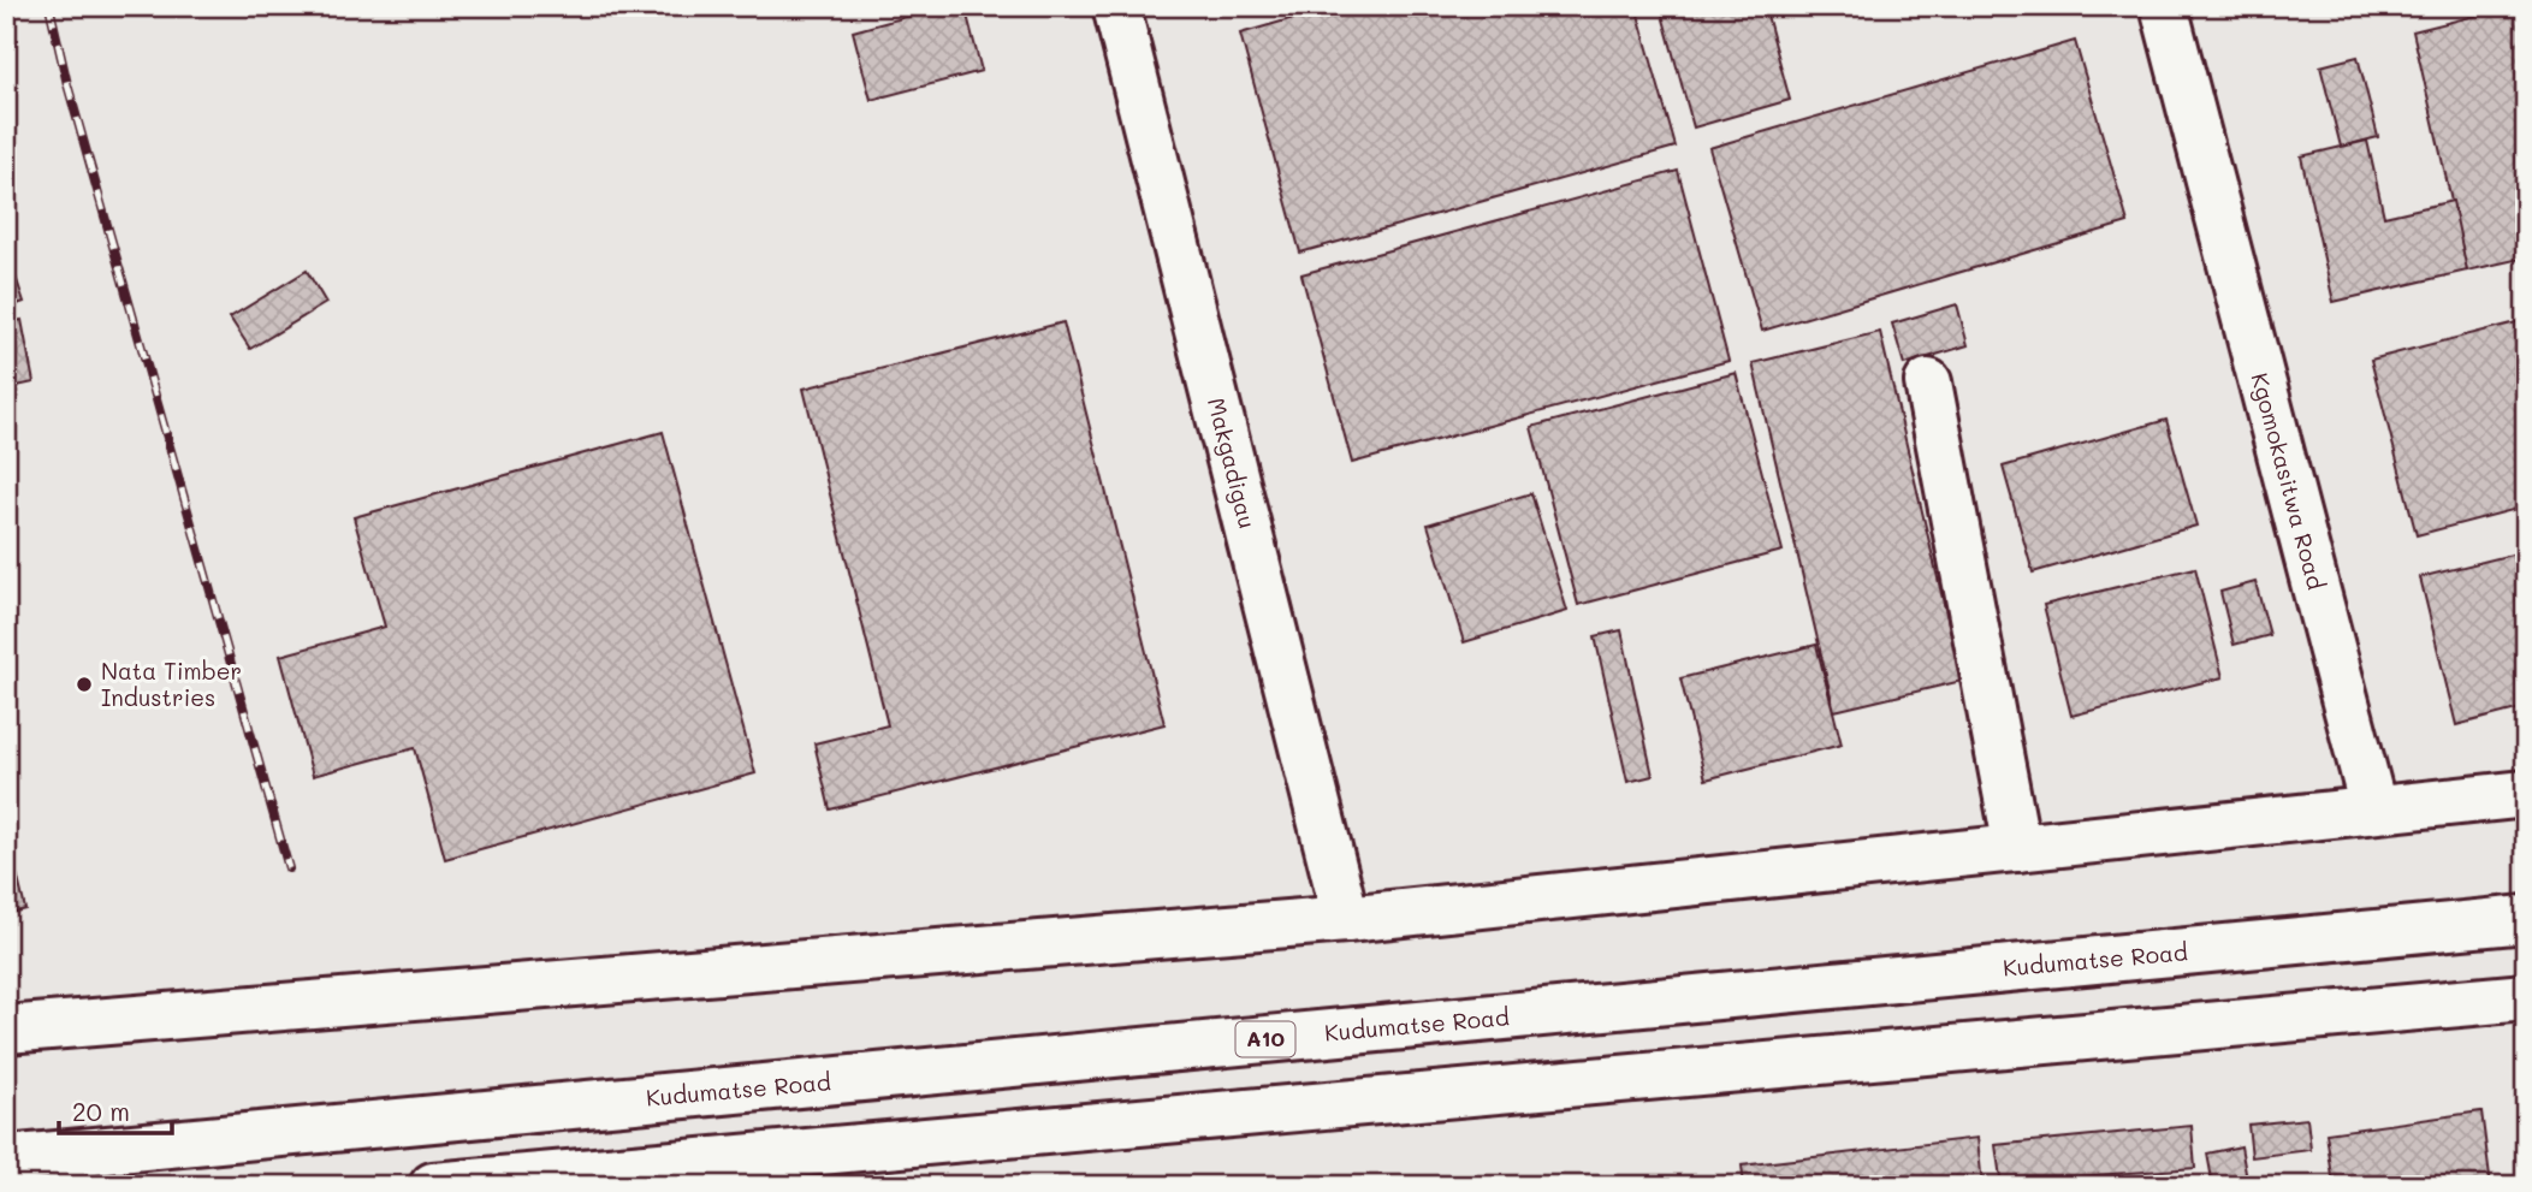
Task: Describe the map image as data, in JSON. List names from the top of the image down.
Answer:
{
  "streets": {
    "main road": [
      "Makgadigau",
      "Kgomokasitwa Road",
      "Kudumatse Road",
      "A10"
    ]
  },
  "places": ["Nata Timber Industries"],
  "scale_bar": "20 m"
}
